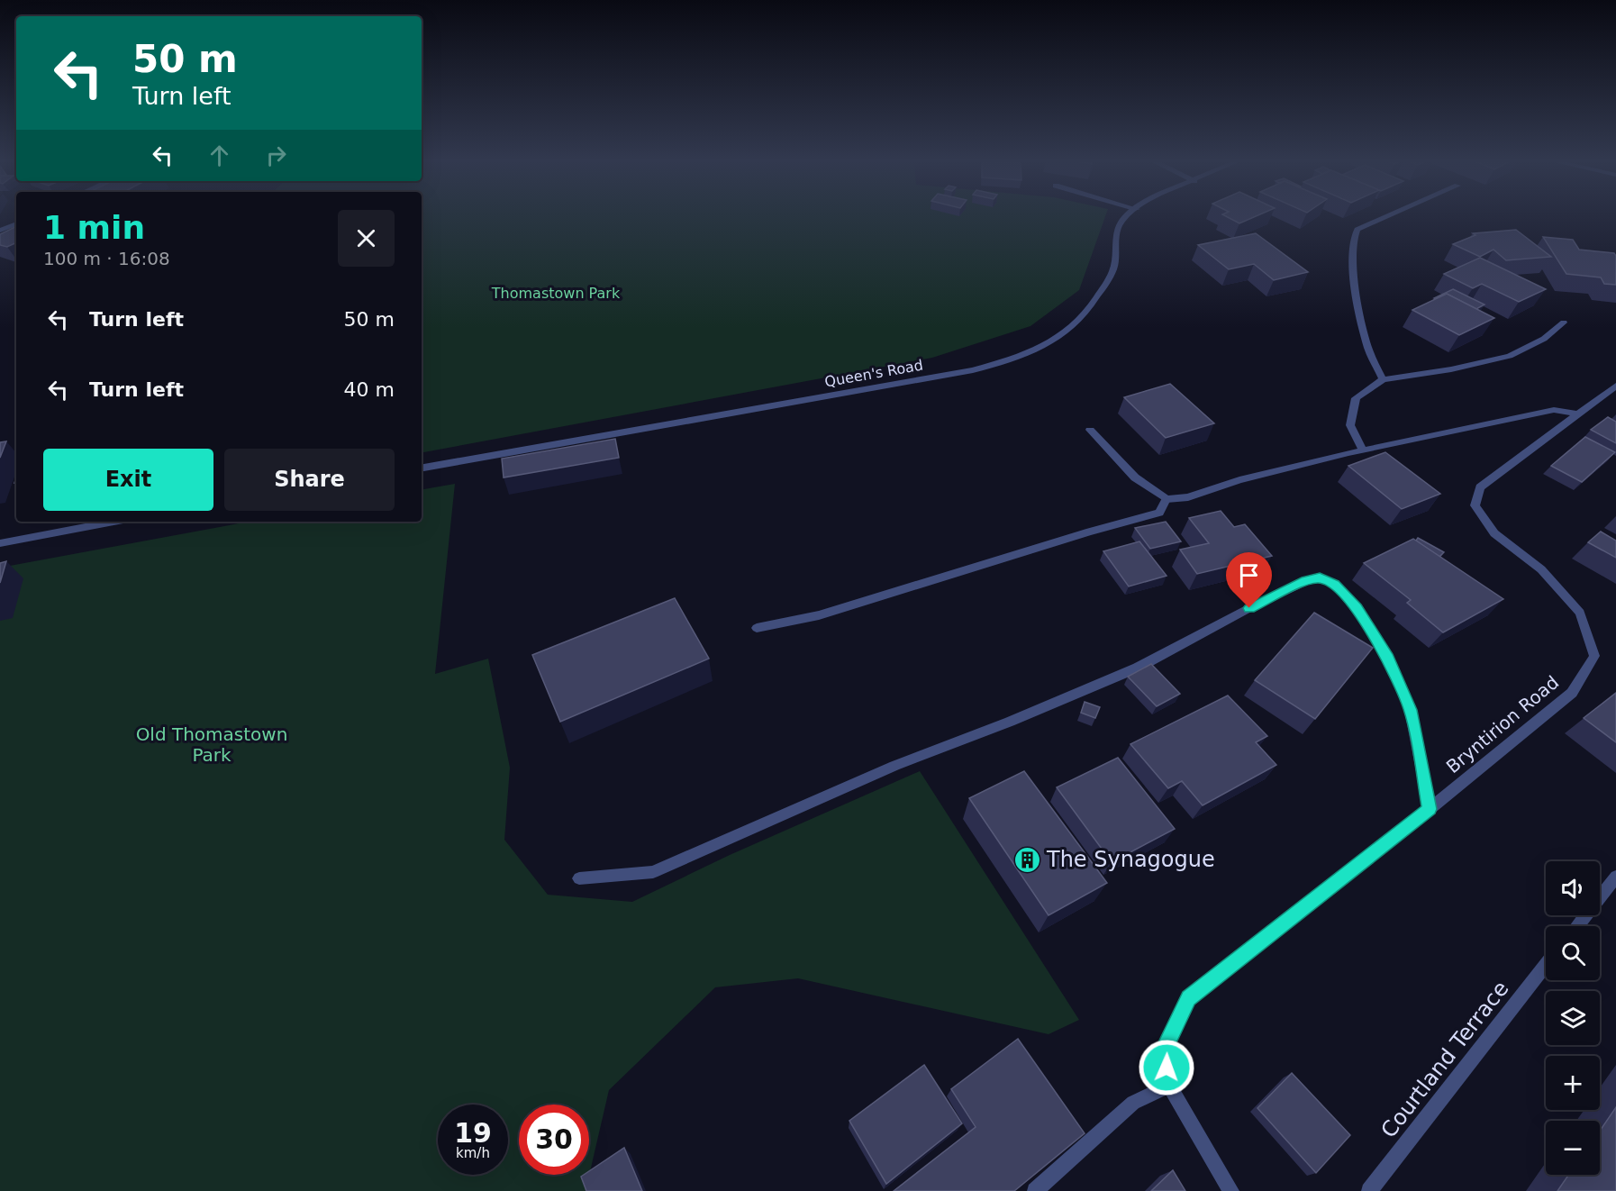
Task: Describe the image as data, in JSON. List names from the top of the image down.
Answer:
{
  "streets": {
    "street": ["Queen's Road", "Bryntirion Road", "Courtland Terrace"]
  },
  "parks": ["Thomastown Park", "Old Thomastown Park"],
  "places": {
    "building": ["The Synagogue"]
  },
  "page": {
    "turn": ["50 m", "Turn left"],
    "heading": ["1 min", "100 m · 16:08"],
    "list": [
      {
        "name": "Turn left",
        "value": "50 m"
      },
      {
        "name": "Turn left",
        "value": "40 m"
      }
    ],
    "buttons": ["Exit", "Share"],
    "map_buttons": ["+", "−"],
    "speed": "19 km/h",
    "limit": "30"
  }
}
